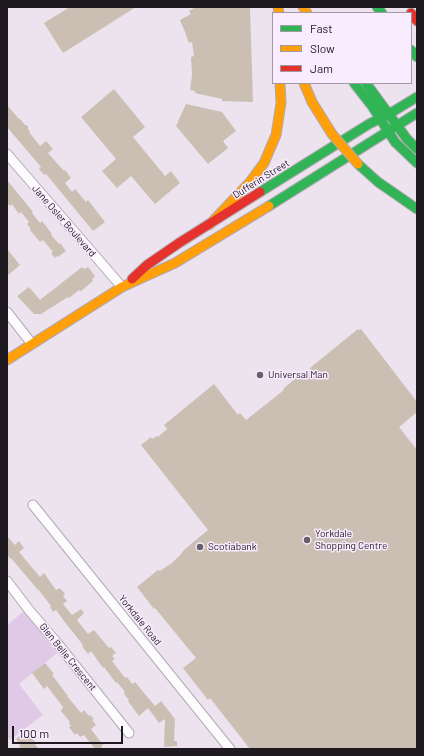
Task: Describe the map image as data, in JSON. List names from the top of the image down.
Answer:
{
  "streets": {
    "main road": ["Dufferin Street"],
    "street": ["Jane Osler Boulevard", "Yorkdale Road", "Glen Belle Crescent"]
  },
  "crossings": [
    ["Dufferin Street", "Jane Osler Boulevard"]
  ],
  "places": ["Universal Man", "Yorkdale Shopping Centre", "Scotiabank"],
  "legend": ["Fast", "Slow", "Jam"],
  "scale_bar": "100 m"
}
